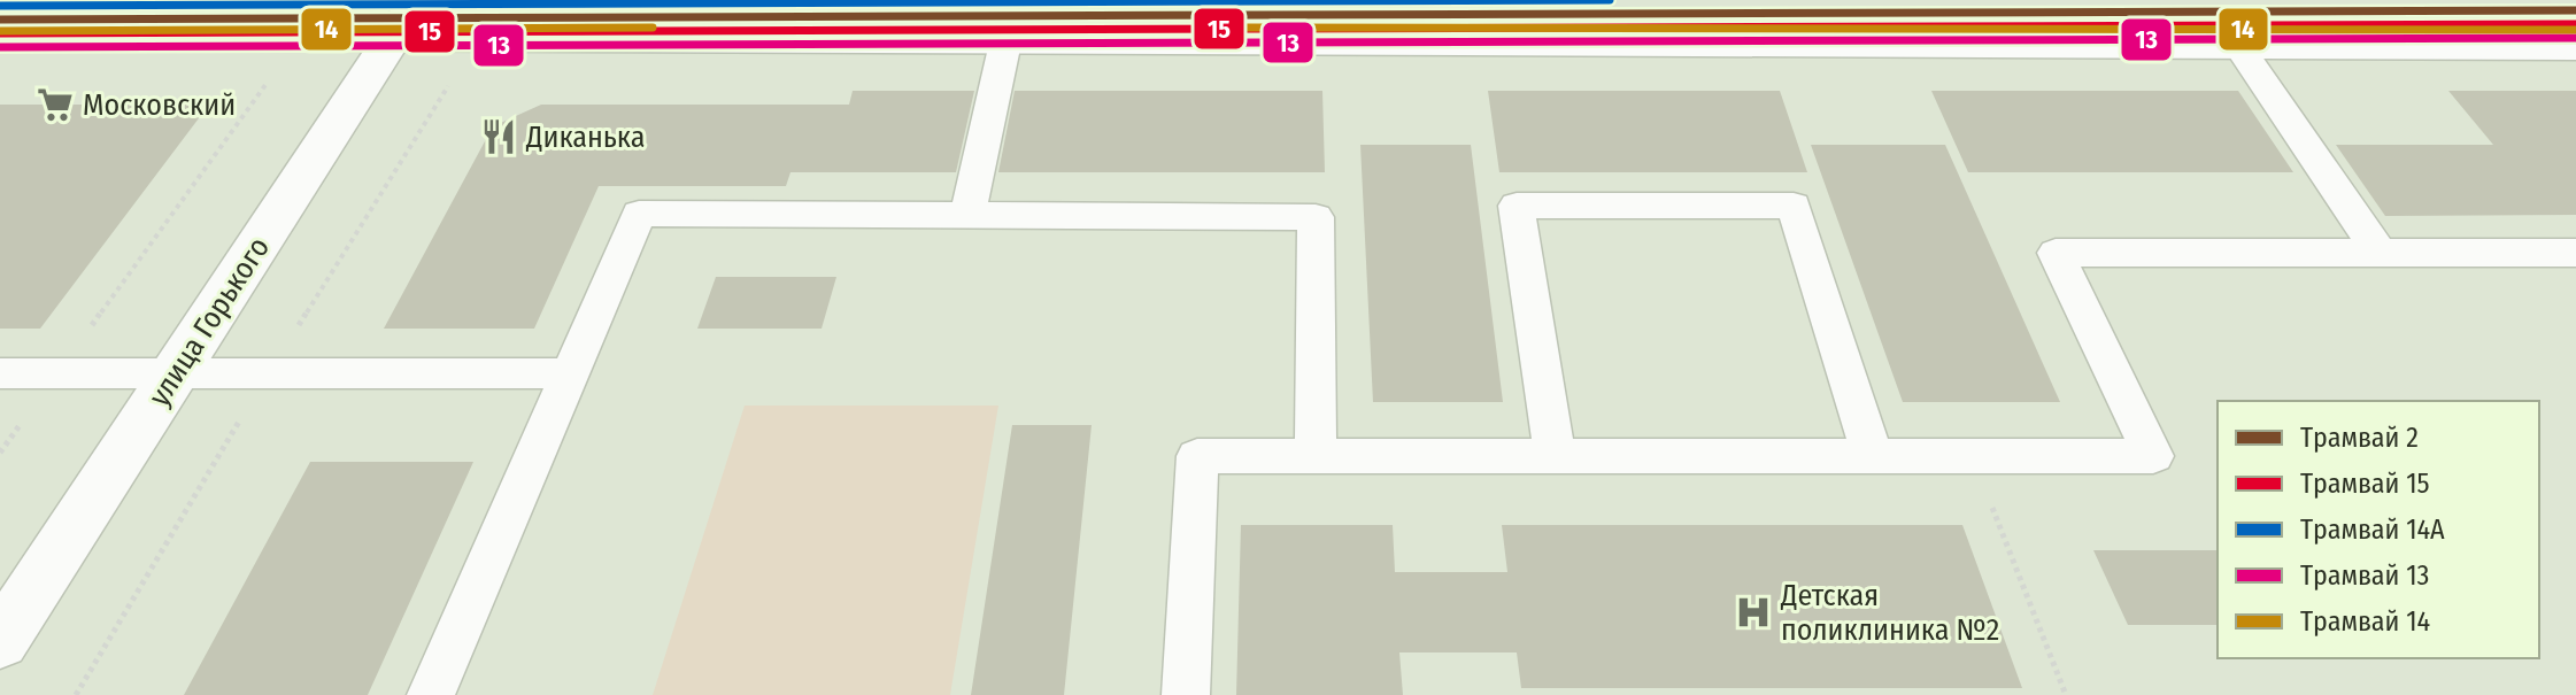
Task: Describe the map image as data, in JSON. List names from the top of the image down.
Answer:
{
  "streets": {
    "main road": ["улица Горького"]
  },
  "places": {
    "supermarket": ["Московский"],
    "restaurant": ["Диканька"],
    "hospital": ["Детская поликлиника №2"]
  },
  "lines": [
    "tram line 14А",
    "tram line 2",
    "tram line 15",
    "tram line 14",
    "tram line 13"
  ],
  "legend": [
    "Трамвай 2",
    "Трамвай 15",
    "Трамвай 14А",
    "Трамвай 13",
    "Трамвай 14"
  ]
}
